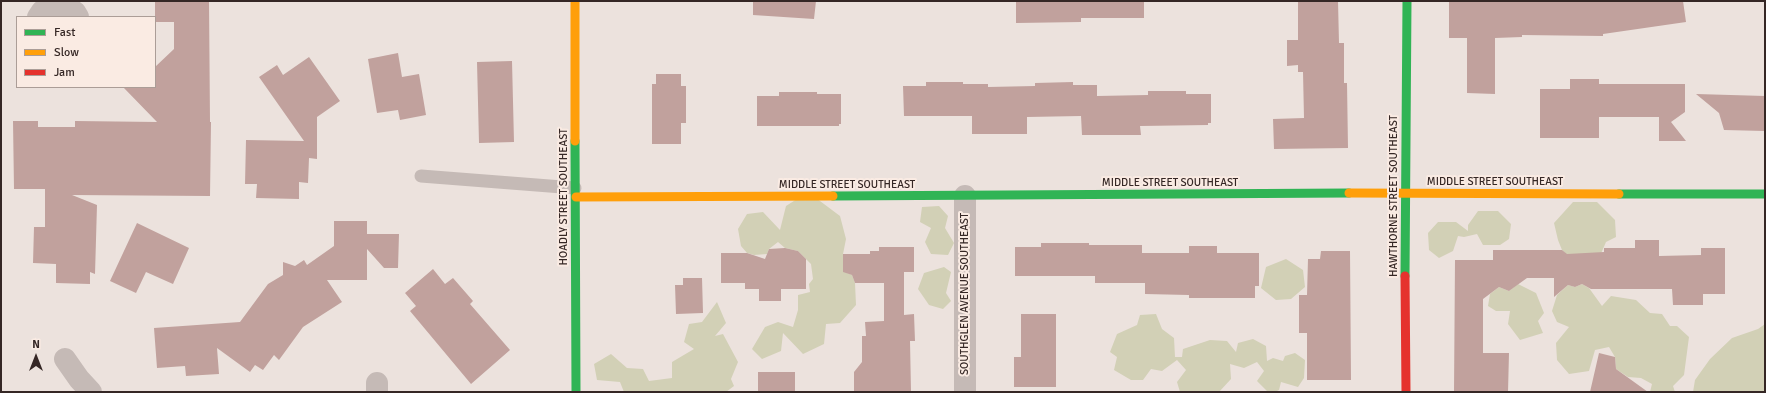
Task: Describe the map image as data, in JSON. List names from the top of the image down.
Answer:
{
  "streets": {
    "street": [
      "MIDDLE STREET SOUTHEAST",
      "HAWTHORNE STREET SOUTHEAST",
      "HOADLY STREET SOUTHEAST",
      "SOUTHGLEN AVENUE SOUTHEAST"
    ]
  },
  "crossings": [
    ["MIDDLE STREET SOUTHEAST", "HAWTHORNE STREET SOUTHEAST"],
    ["MIDDLE STREET SOUTHEAST", "HOADLY STREET SOUTHEAST"],
    ["MIDDLE STREET SOUTHEAST", "SOUTHGLEN AVENUE SOUTHEAST"]
  ],
  "legend": ["Fast", "Slow", "Jam"],
  "north": "top"
}
